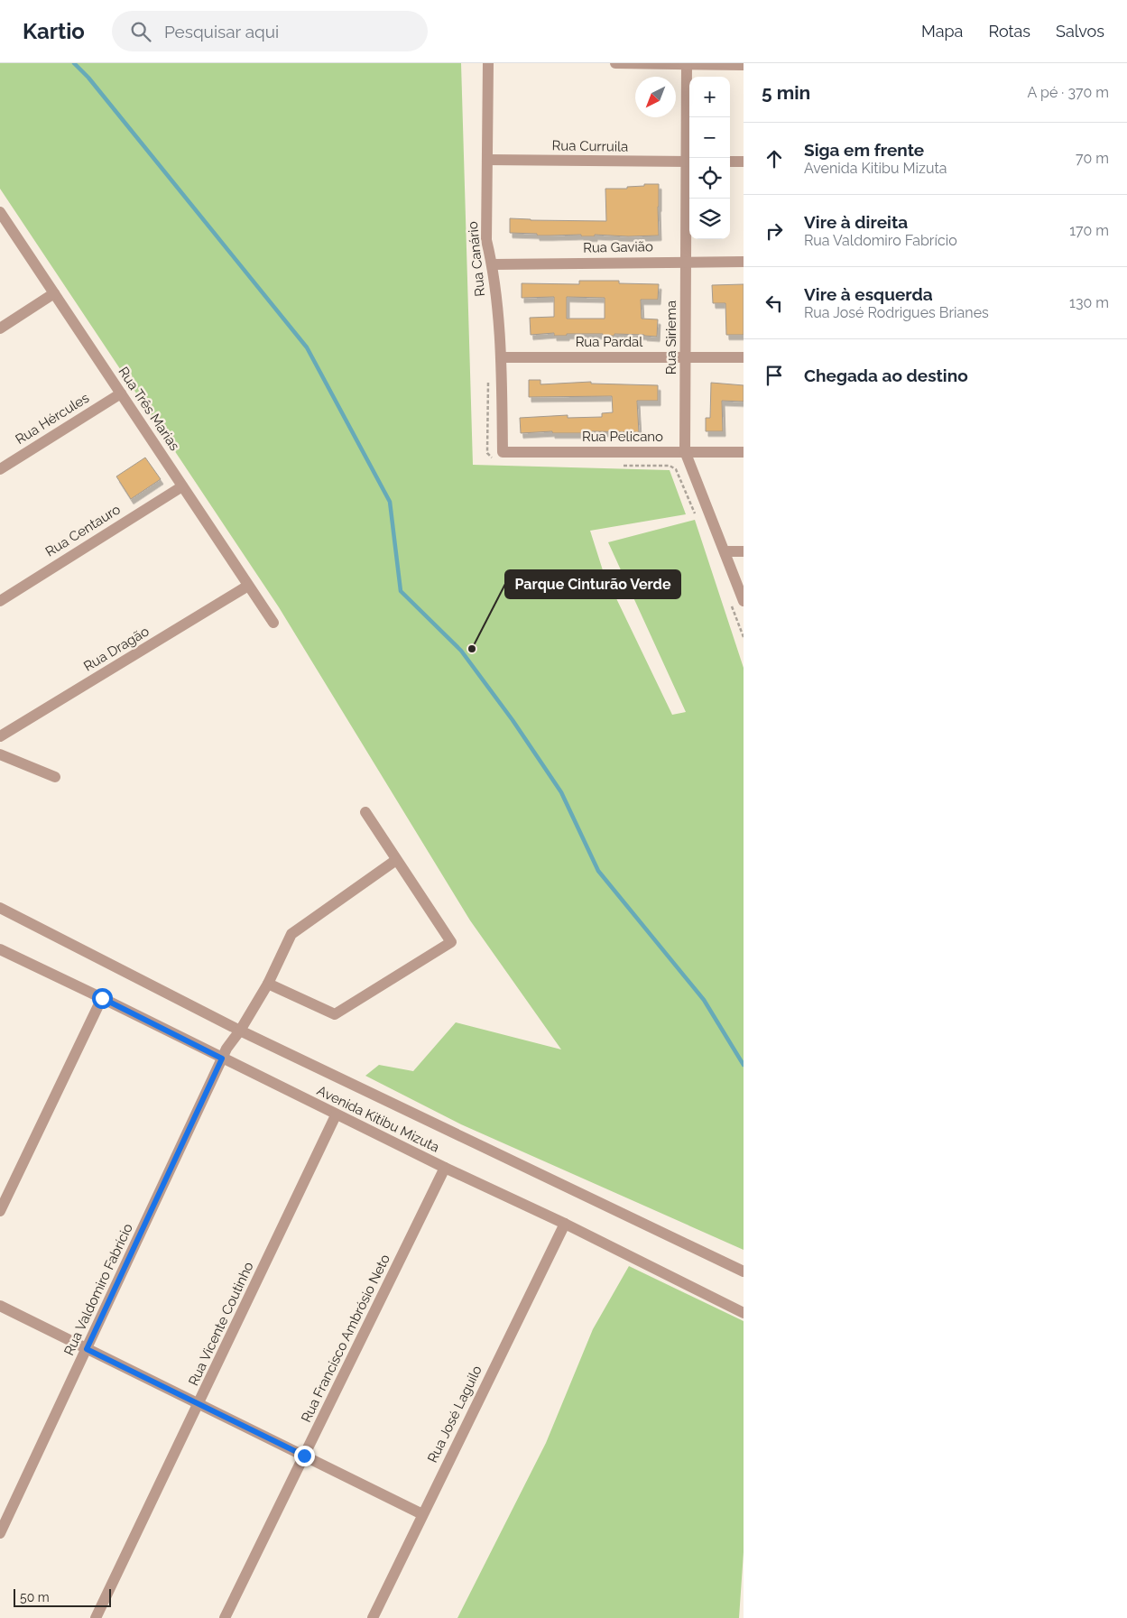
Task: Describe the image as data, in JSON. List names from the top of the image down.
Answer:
{
  "streets": {
    "street": [
      "Rua Curruila",
      "Rua Gavião",
      "Rua Canário",
      "Rua Siriema",
      "Rua Pardal",
      "Rua Três Marias",
      "Rua Hércules",
      "Rua Pelicano",
      "Rua Centauro",
      "Rua Dragão",
      "Avenida Kitibu Mizuta",
      "Rua Valdomiro Fabrício",
      "Rua Vicente Coutinho",
      "Rua Francisco Ambrósio Neto",
      "Rua José Laguilo"
    ]
  },
  "crossings": [
    ["Rua Curruila", "Rua Canário"],
    ["Rua Curruila", "Rua Siriema"],
    ["Rua Gavião", "Rua Canário"],
    ["Rua Gavião", "Rua Siriema"],
    ["Rua Canário", "Rua Pardal"],
    ["Rua Canário", "Rua Pelicano"],
    ["Rua Siriema", "Rua Pardal"],
    ["Rua Siriema", "Rua Pelicano"],
    ["Rua Três Marias", "Rua Hércules"],
    ["Rua Três Marias", "Rua Centauro"],
    ["Rua Três Marias", "Rua Dragão"],
    ["Avenida Kitibu Mizuta", "Rua Valdomiro Fabrício"],
    ["Avenida Kitibu Mizuta", "Rua Vicente Coutinho"],
    ["Avenida Kitibu Mizuta", "Rua Francisco Ambrósio Neto"],
    ["Avenida Kitibu Mizuta", "Rua José Laguilo"]
  ],
  "places": ["Parque Cinturão Verde"],
  "scale_bar": "50 m",
  "north": "bottom left",
  "page": {
    "header": "Kartio",
    "search": "Pesquisar aqui",
    "nav": ["Mapa", "Rotas", "Salvos"],
    "heading": ["5 min", "A pé · 370 m"],
    "map_buttons": ["+", "−"],
    "list": [
      ["Siga em frente", "Avenida Kitibu Mizuta", "70 m"],
      ["Vire à direita", "Rua Valdomiro Fabrício", "170 m"],
      ["Vire à esquerda", "Rua José Rodrigues Brianes", "130 m"],
      "Chegada ao destino"
    ],
    "scale": "50 m"
  }
}
